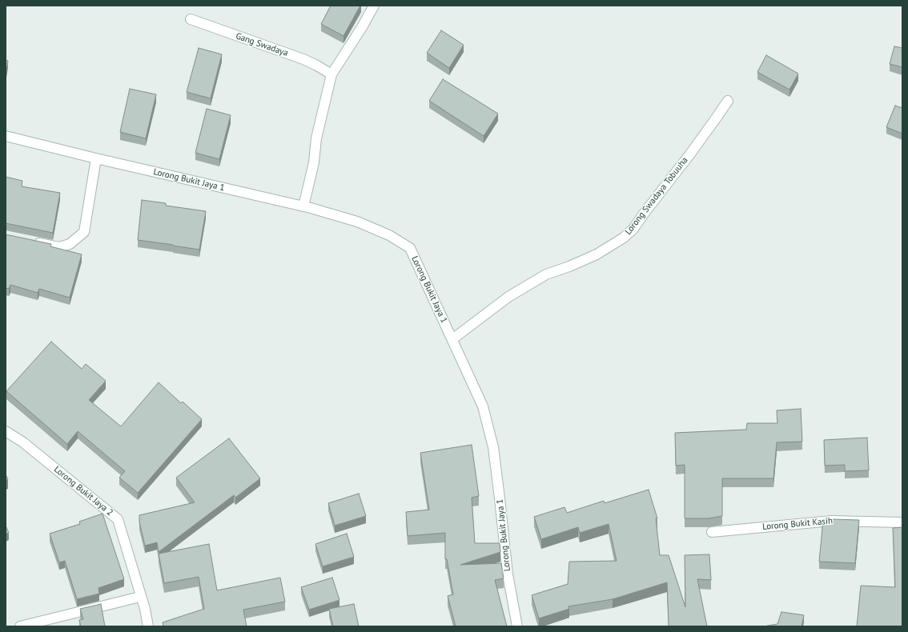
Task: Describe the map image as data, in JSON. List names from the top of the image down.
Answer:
{
  "streets": {
    "street": [
      "Gang Swadaya",
      "Lorong Bukit Jaya 1",
      "Lorong Swadaya Tobuuha",
      "Lorong Bukit Jaya 2",
      "Lorong Bukit Kasih"
    ]
  },
  "crossings": [
    ["Lorong Bukit Jaya 1", "Lorong Swadaya Tobuuha"]
  ]
}
